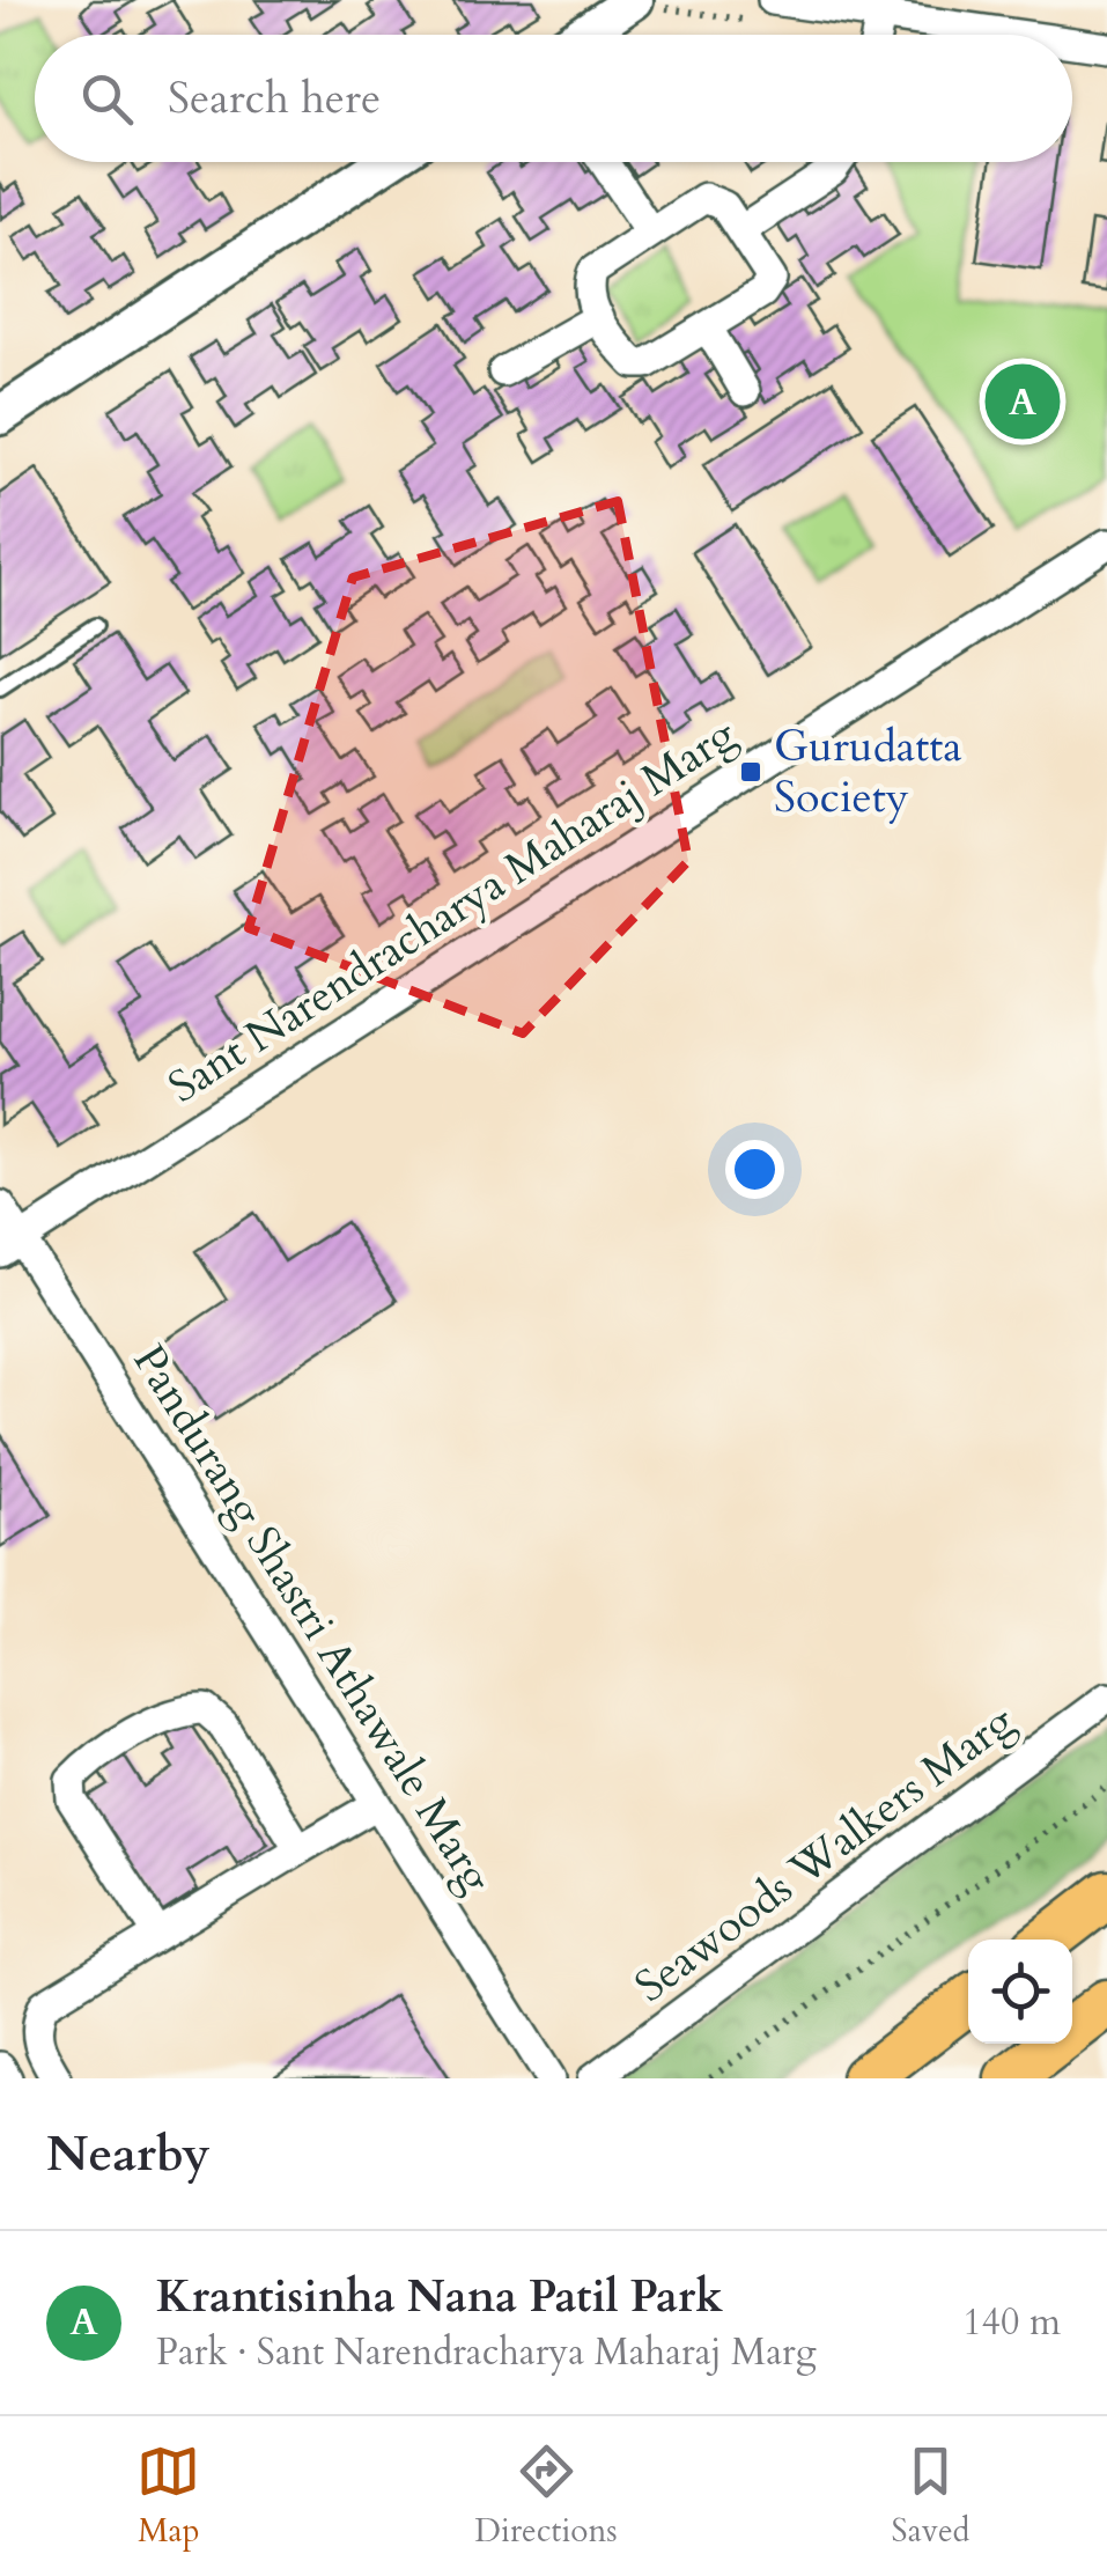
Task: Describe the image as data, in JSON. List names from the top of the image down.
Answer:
{
  "streets": {
    "street": ["Sant Narendracharya Maharaj Marg", "Pandurang Shastri Athawale Marg", "Seawoods Walkers Marg"]
  },
  "crossings": [
    ["Sant Narendracharya Maharaj Marg", "Pandurang Shastri Athawale Marg"]
  ],
  "places": {
    "transit": ["Gurudatta Society"]
  },
  "page": {
    "search": "Search here",
    "pins": "A",
    "heading": "Nearby",
    "list": [
      {
        "mark": "A",
        "name": "Krantisinha Nana Patil Park",
        "note": "Park · Sant Narendracharya Maharaj Marg",
        "value": "140 m"
      }
    ],
    "nav": ["Map", "Directions", "Saved"]
  }
}
